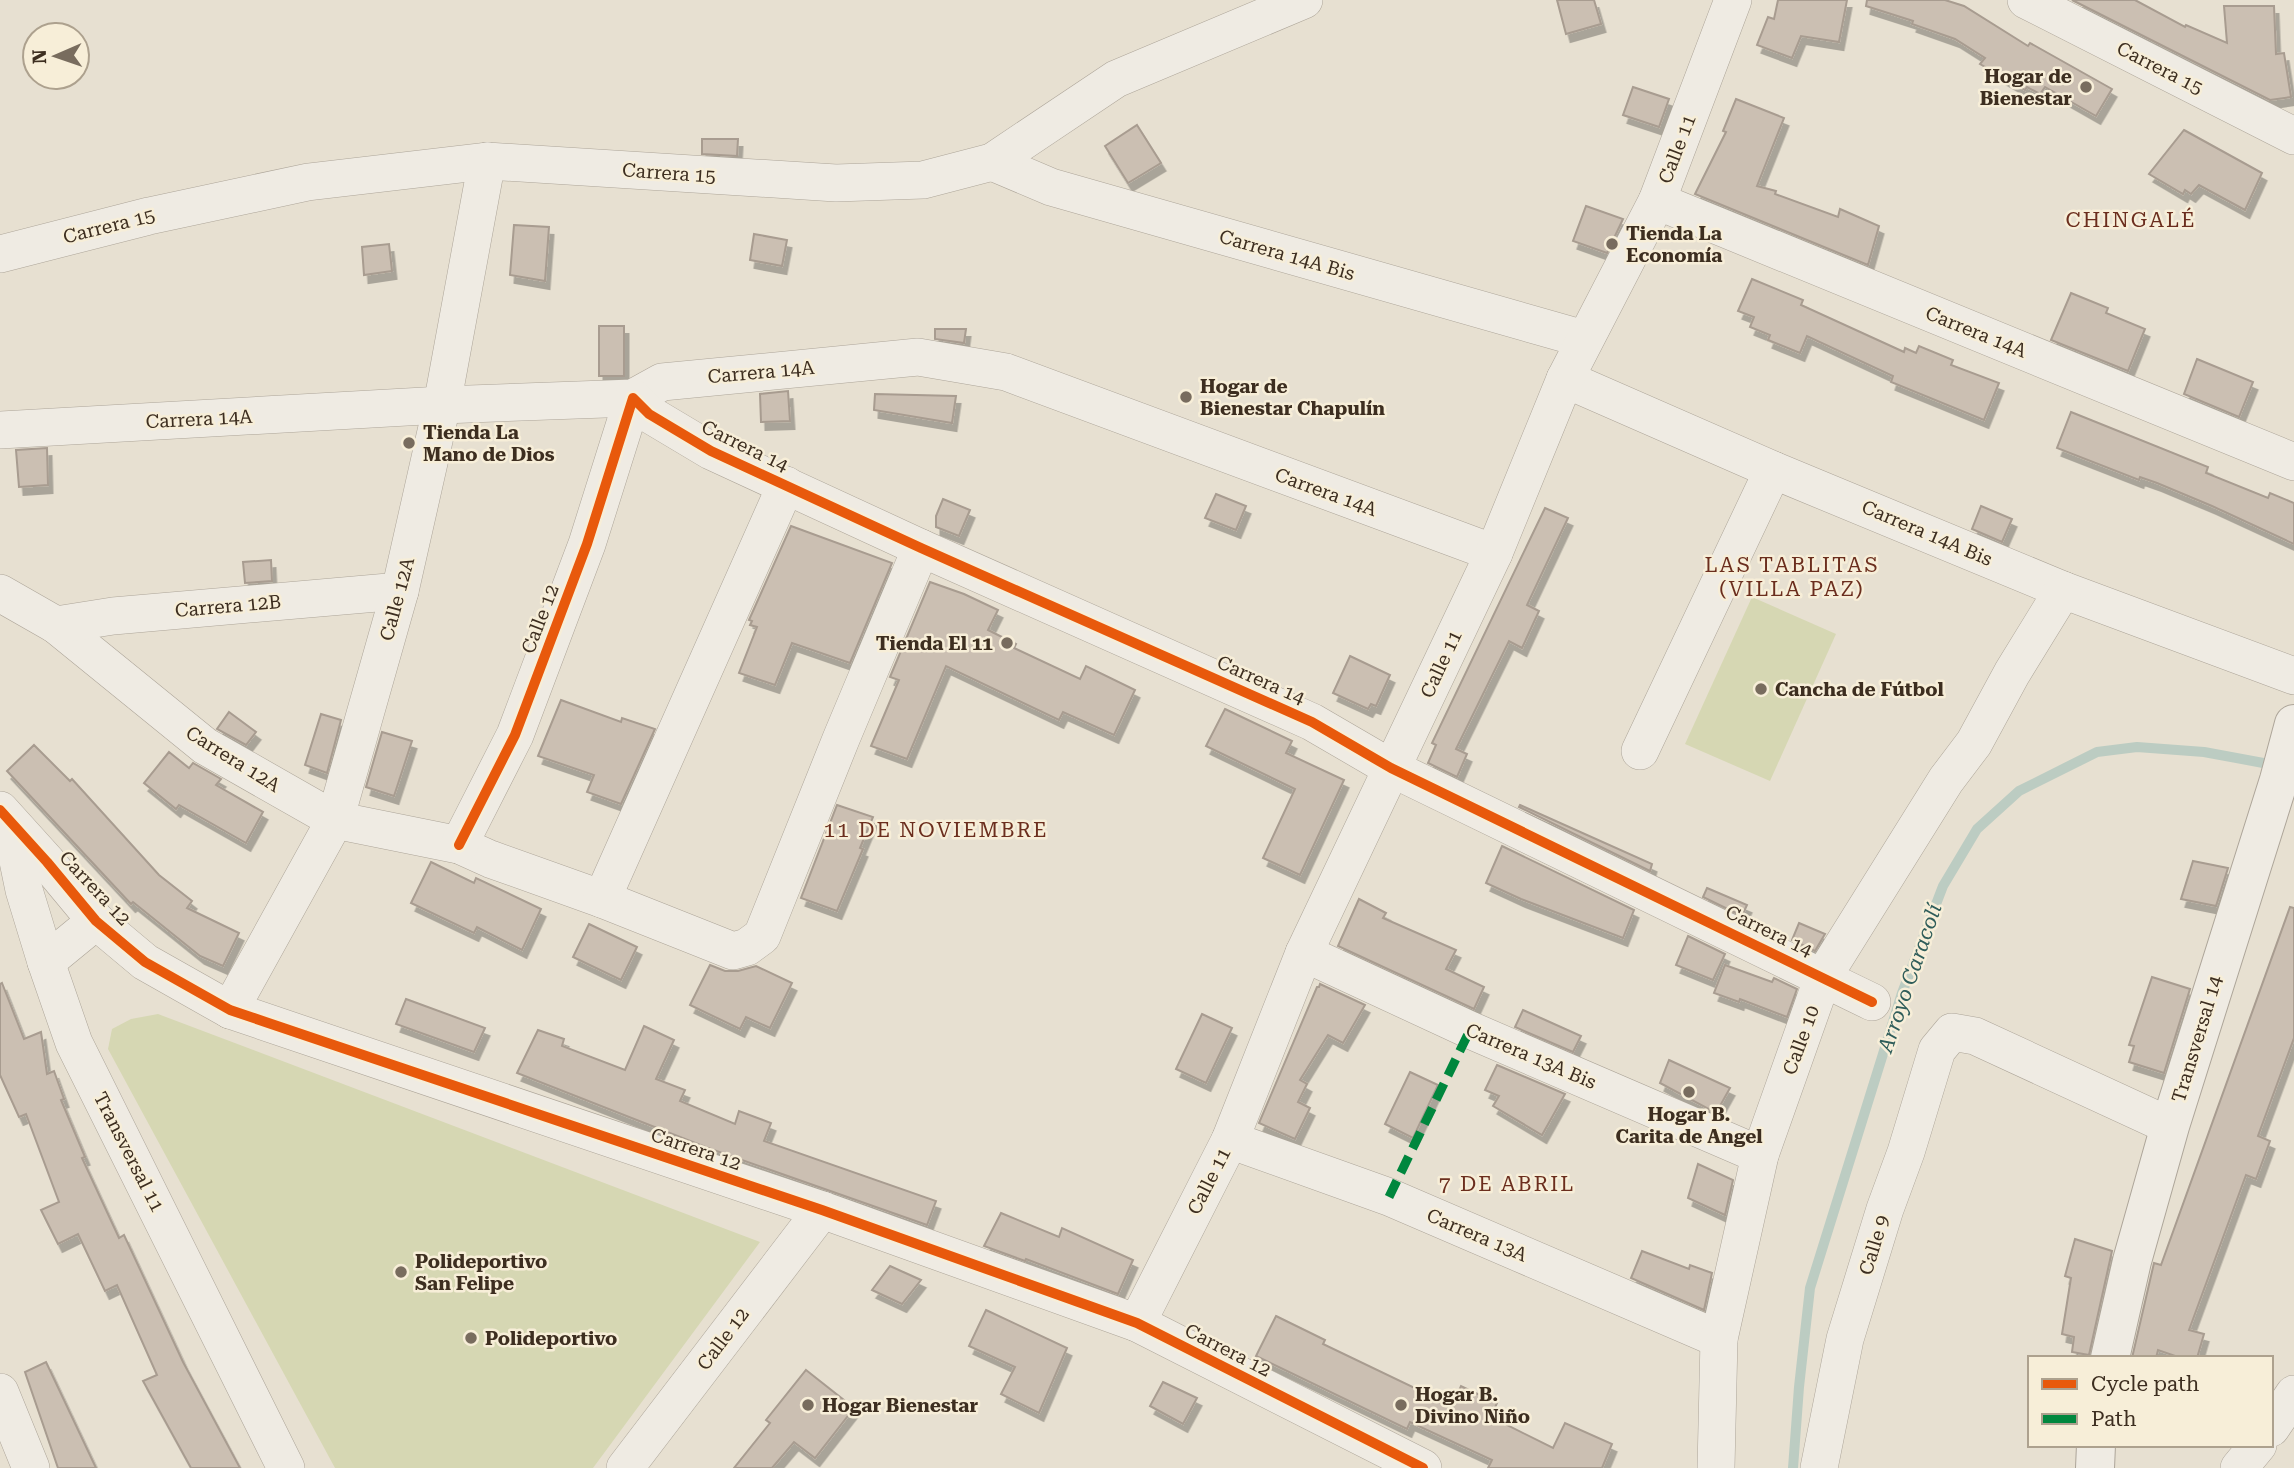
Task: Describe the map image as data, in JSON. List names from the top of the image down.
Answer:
{
  "streets": {
    "street": [
      "Carrera 15",
      "Calle 11",
      "Carrera 14A Bis",
      "Carrera 14A",
      "Carrera 14",
      "Calle 12A",
      "Carrera 12B",
      "Calle 12",
      "Carrera 12A",
      "Carrera 12",
      "Transversal 14",
      "Calle 10",
      "Carrera 13A Bis",
      "Transversal 11",
      "Carrera 13A",
      "Calle 9"
    ]
  },
  "crossings": [
    ["Carrera 15", "Carrera 14A Bis"],
    ["Carrera 15", "Calle 12A"],
    ["Calle 11", "Carrera 14A Bis"],
    ["Calle 11", "Carrera 14A"],
    ["Calle 11", "Carrera 14"],
    ["Calle 11", "Carrera 12"],
    ["Calle 11", "Carrera 13A Bis"],
    ["Calle 11", "Carrera 13A"],
    ["Carrera 14A Bis", "Calle 10"],
    ["Carrera 14A", "Carrera 14"],
    ["Carrera 14A", "Calle 12A"],
    ["Carrera 14A", "Calle 12"],
    ["Carrera 14", "Calle 12"],
    ["Carrera 14", "Carrera 12A"],
    ["Carrera 14", "Calle 10"],
    ["Calle 12A", "Carrera 12B"],
    ["Calle 12A", "Carrera 12A"],
    ["Calle 12A", "Carrera 12"],
    ["Carrera 12B", "Carrera 12A"],
    ["Calle 12", "Carrera 12A"],
    ["Calle 12", "Carrera 12"],
    ["Carrera 12", "Transversal 11"],
    ["Transversal 14", "Calle 9"],
    ["Calle 10", "Carrera 13A Bis"],
    ["Calle 10", "Carrera 13A"]
  ],
  "districts": [
    "CHINGALÉ",
    "LAS TABLITAS (VILLA PAZ)",
    "11 DE NOVIEMBRE",
    "7 DE ABRIL"
  ],
  "water": ["Arroyo Caracolí"],
  "places": [
    "Hogar de Bienestar",
    "Tienda La Economía",
    "Hogar de Bienestar Chapulín",
    "Tienda La Mano de Dios",
    "Tienda El 11",
    "Cancha de Fútbol",
    "Hogar B. Carita de Angel",
    "Polideportivo San Felipe",
    "Polideportivo",
    "Hogar Bienestar",
    "Hogar B. Divino Niño"
  ],
  "legend": ["Cycle path", "Path"],
  "north": "left"
}
